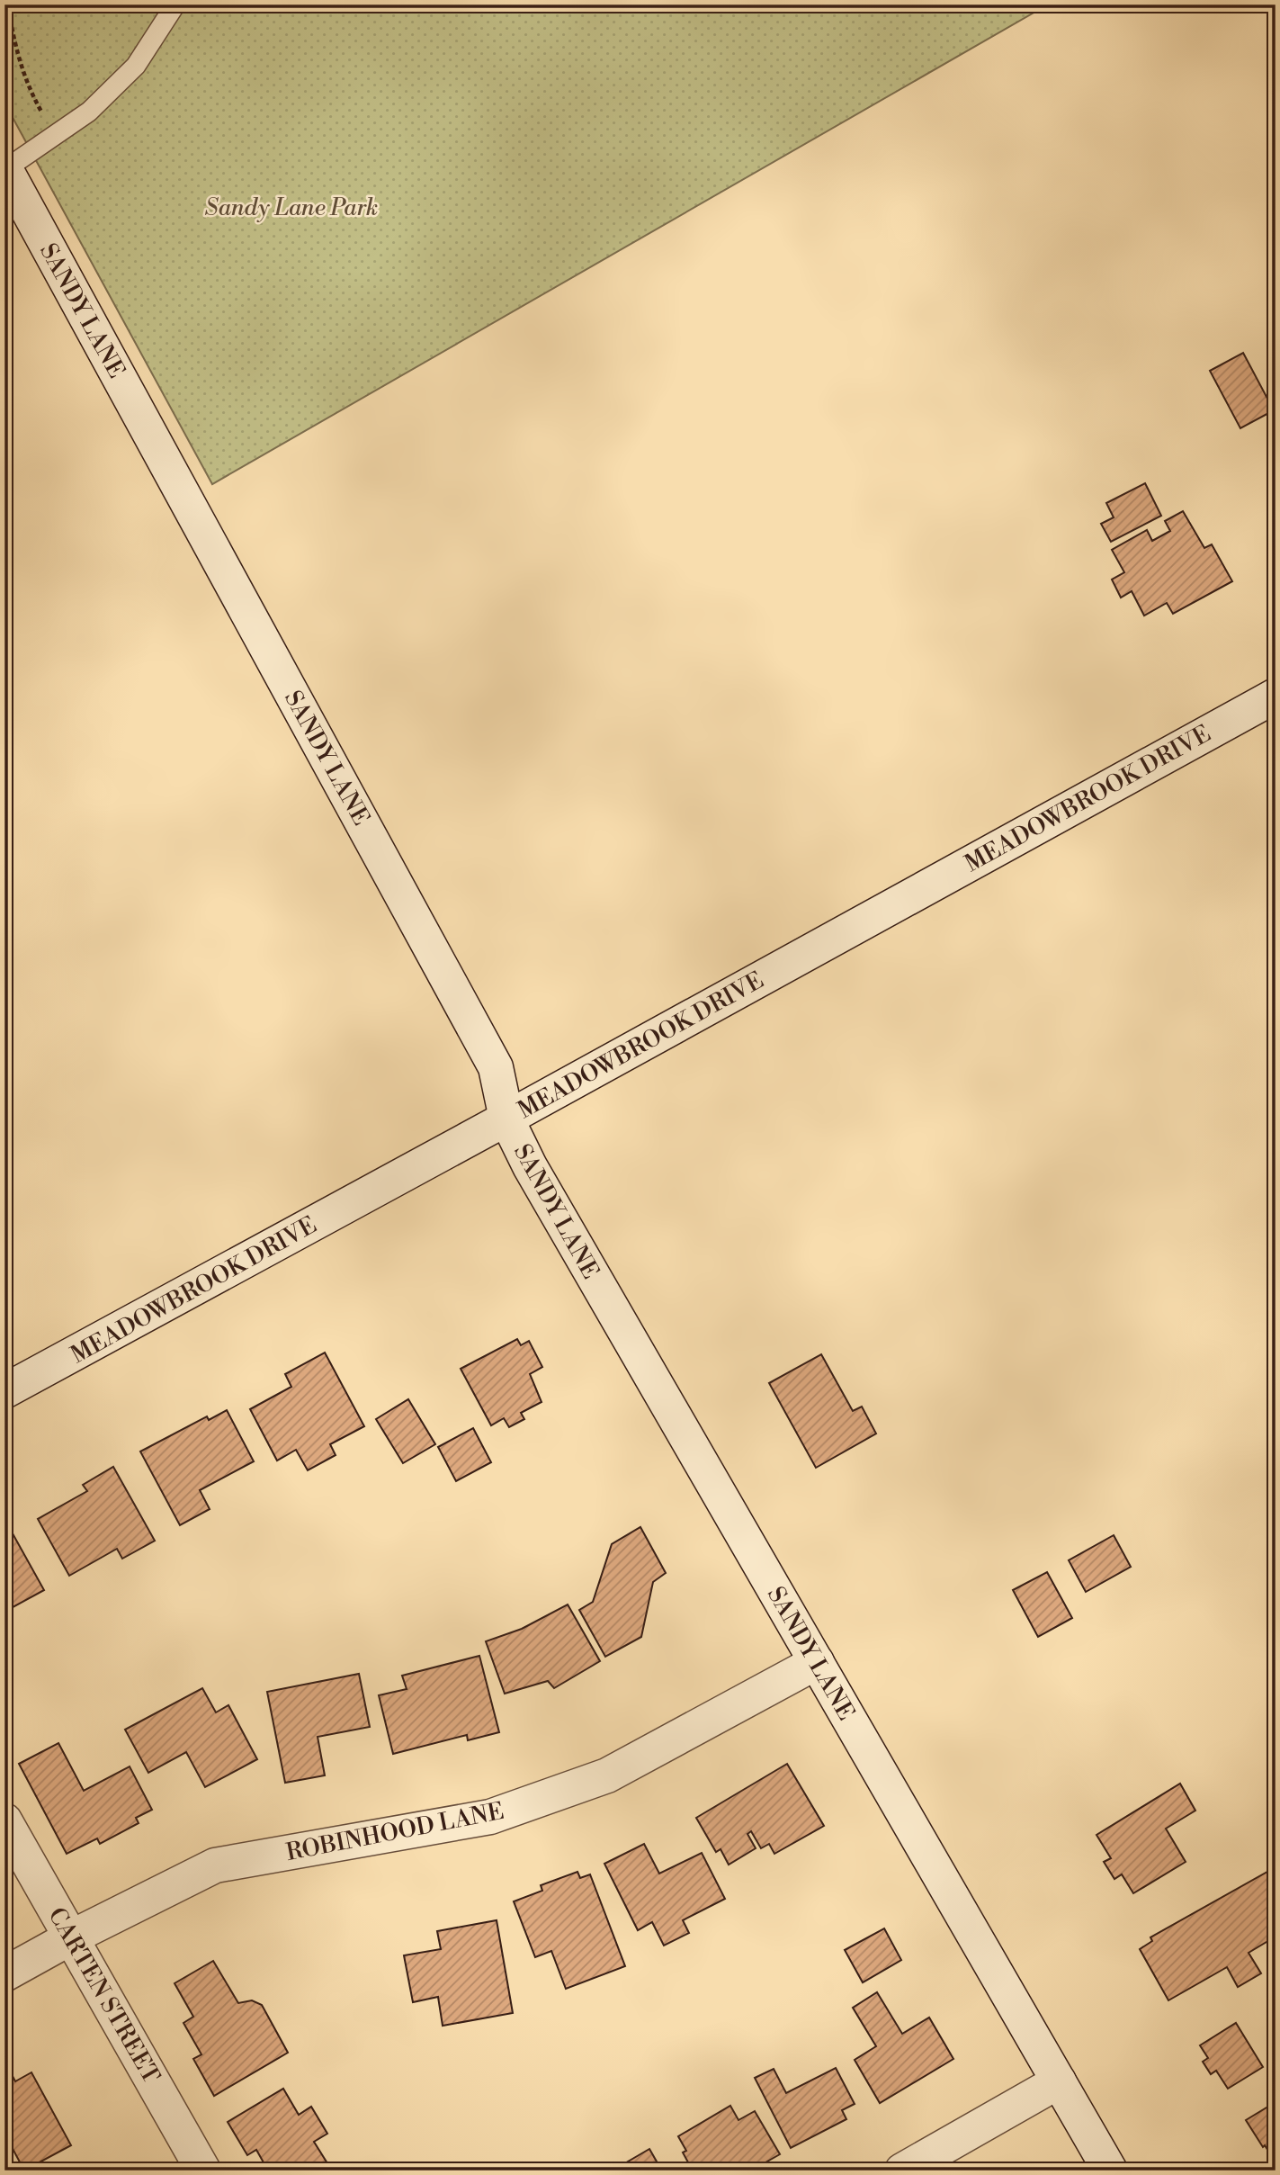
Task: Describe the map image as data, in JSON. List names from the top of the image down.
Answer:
{
  "streets": {
    "street": [
      "SANDY LANE",
      "MEADOWBROOK DRIVE",
      "ROBINHOOD LANE",
      "CARTEN STREET"
    ]
  },
  "crossings": [
    ["SANDY LANE", "MEADOWBROOK DRIVE"],
    ["SANDY LANE", "ROBINHOOD LANE"],
    ["ROBINHOOD LANE", "CARTEN STREET"]
  ],
  "parks": ["Sandy Lane Park"]
}
